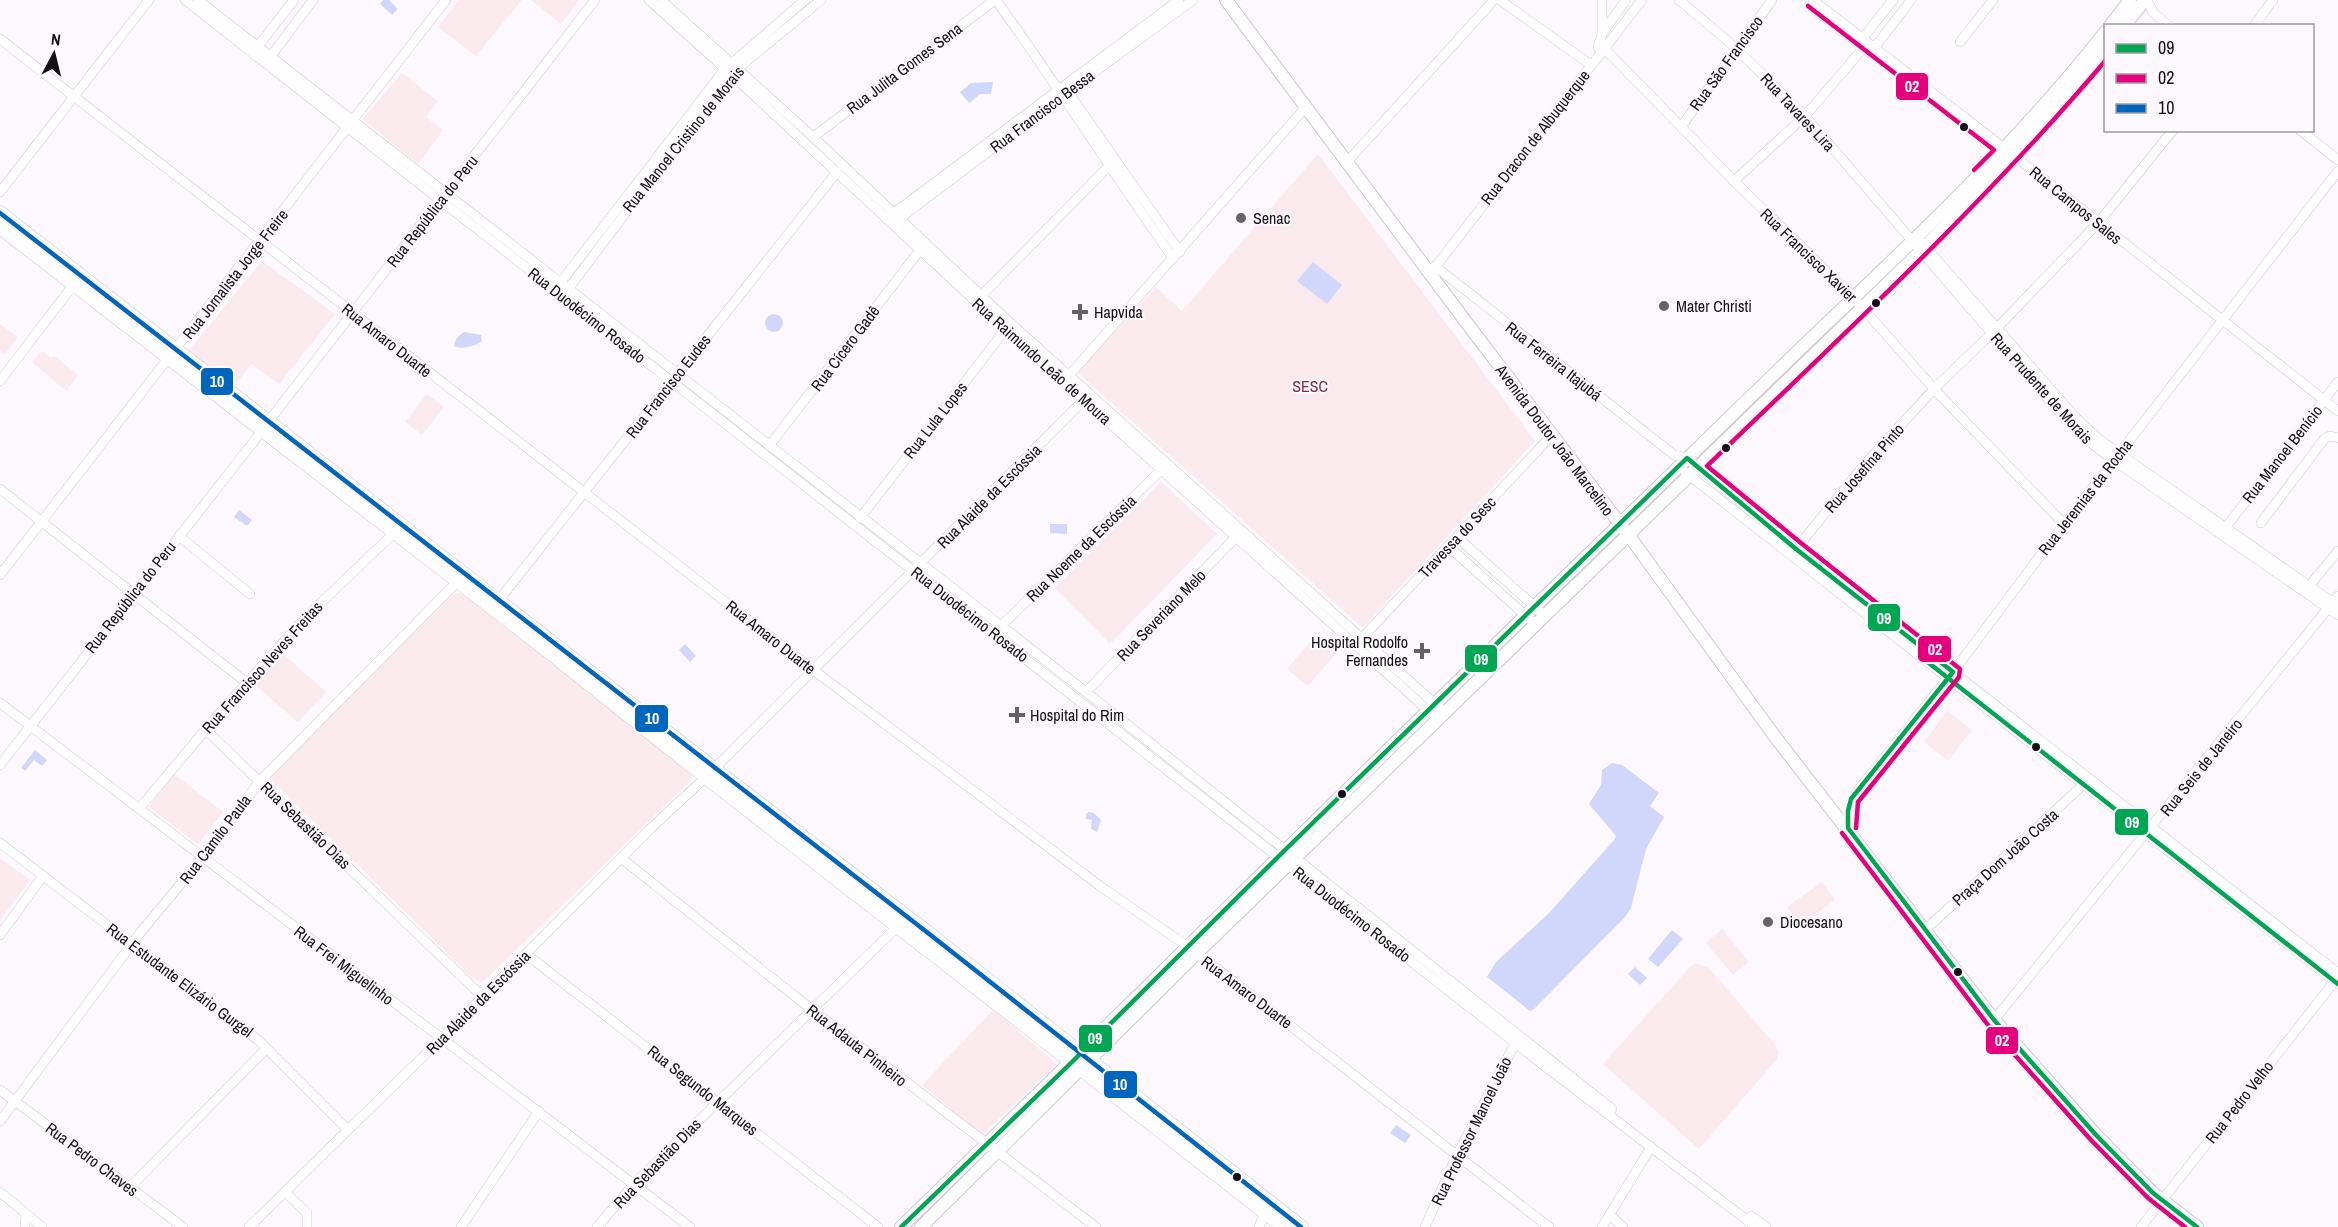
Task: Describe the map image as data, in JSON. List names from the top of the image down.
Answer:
{
  "streets": {
    "street": [
      "Rua São Francisco",
      "Rua Julita Gomes Sena",
      "Rua Francisco Bessa",
      "Rua Tavares Lira",
      "Rua Dracon de Albuquerque",
      "Rua Manoel Cristino de Morais",
      "Rua Campos Sales",
      "Rua República do Peru",
      "Rua Francisco Xavier",
      "Rua Jornalista Jorge Freire",
      "Rua Duodécimo Rosado",
      "Rua Amaro Duarte",
      "Rua Cícero Gadê",
      "Rua Raimundo Leão de Moura",
      "Rua Ferreira Itajubá",
      "Rua Francisco Eudes",
      "Rua Prudente de Morais",
      "Rua Lula Lopes",
      "Avenida Doutor João Marcelino",
      "Rua Manoel Benício",
      "Rua Josefina Pinto",
      "Rua Alaide da Escóssia",
      "Rua Jeremias da Rocha",
      "Travessa do Sesc",
      "Rua Noeme da Escóssia",
      "Rua Severiano Melo",
      "Rua Francisco Neves Freitas",
      "Rua Seis de Janeiro",
      "Rua Sebastião Dias",
      "Rua Camilo Paula",
      "Praça Dom João Costa",
      "Rua Frei Miguelinho",
      "Rua Estudante Elizário Gurgel",
      "Rua Adauta Pinheiro",
      "Rua Segundo Marques",
      "Rua Pedro Velho",
      "Rua Professor Manoel João",
      "Rua Pedro Chaves"
    ]
  },
  "crossings": [
    ["Rua São Francisco", "Rua Tavares Lira"],
    ["Rua São Francisco", "Rua Francisco Xavier"],
    ["Rua Julita Gomes Sena", "Rua Raimundo Leão de Moura"],
    ["Rua Francisco Bessa", "Rua Raimundo Leão de Moura"],
    ["Rua Tavares Lira", "Rua Prudente de Morais"],
    ["Rua Dracon de Albuquerque", "Rua Ferreira Itajubá"],
    ["Rua Dracon de Albuquerque", "Avenida Doutor João Marcelino"],
    ["Rua Manoel Cristino de Morais", "Rua Duodécimo Rosado"],
    ["Rua Manoel Cristino de Morais", "Rua Raimundo Leão de Moura"],
    ["Rua Campos Sales", "Rua Manoel Benício"],
    ["Rua Campos Sales", "Rua Josefina Pinto"],
    ["Rua Campos Sales", "Rua Jeremias da Rocha"],
    ["Rua República do Peru", "Rua Duodécimo Rosado"],
    ["Rua República do Peru", "Rua Amaro Duarte"],
    ["Rua República do Peru", "Rua Frei Miguelinho"],
    ["Rua Francisco Xavier", "Rua Josefina Pinto"],
    ["Rua Francisco Xavier", "Rua Jeremias da Rocha"],
    ["Rua Jornalista Jorge Freire", "Rua Duodécimo Rosado"],
    ["Rua Jornalista Jorge Freire", "Rua Amaro Duarte"],
    ["Rua Duodécimo Rosado", "Rua Cícero Gadê"],
    ["Rua Duodécimo Rosado", "Rua Francisco Eudes"],
    ["Rua Duodécimo Rosado", "Rua Lula Lopes"],
    ["Rua Duodécimo Rosado", "Rua Alaide da Escóssia"],
    ["Rua Duodécimo Rosado", "Rua Noeme da Escóssia"],
    ["Rua Duodécimo Rosado", "Rua Severiano Melo"],
    ["Rua Duodécimo Rosado", "Rua Professor Manoel João"],
    ["Rua Amaro Duarte", "Rua Francisco Eudes"],
    ["Rua Amaro Duarte", "Rua Alaide da Escóssia"],
    ["Rua Amaro Duarte", "Rua Professor Manoel João"],
    ["Rua Cícero Gadê", "Rua Raimundo Leão de Moura"],
    ["Rua Raimundo Leão de Moura", "Rua Francisco Eudes"],
    ["Rua Raimundo Leão de Moura", "Rua Lula Lopes"],
    ["Rua Raimundo Leão de Moura", "Rua Alaide da Escóssia"],
    ["Rua Raimundo Leão de Moura", "Travessa do Sesc"],
    ["Rua Raimundo Leão de Moura", "Rua Noeme da Escóssia"],
    ["Rua Raimundo Leão de Moura", "Rua Severiano Melo"],
    ["Rua Ferreira Itajubá", "Avenida Doutor João Marcelino"],
    ["Rua Ferreira Itajubá", "Rua Josefina Pinto"],
    ["Rua Ferreira Itajubá", "Rua Jeremias da Rocha"],
    ["Rua Ferreira Itajubá", "Rua Seis de Janeiro"],
    ["Rua Ferreira Itajubá", "Praça Dom João Costa"],
    ["Rua Ferreira Itajubá", "Rua Pedro Velho"],
    ["Rua Prudente de Morais", "Rua Manoel Benício"],
    ["Rua Prudente de Morais", "Rua Josefina Pinto"],
    ["Rua Prudente de Morais", "Rua Jeremias da Rocha"],
    ["Rua Prudente de Morais", "Rua Seis de Janeiro"],
    ["Avenida Doutor João Marcelino", "Rua Jeremias da Rocha"],
    ["Avenida Doutor João Marcelino", "Travessa do Sesc"],
    ["Avenida Doutor João Marcelino", "Rua Seis de Janeiro"],
    ["Avenida Doutor João Marcelino", "Praça Dom João Costa"],
    ["Avenida Doutor João Marcelino", "Rua Pedro Velho"],
    ["Rua Alaide da Escóssia", "Rua Sebastião Dias"],
    ["Rua Alaide da Escóssia", "Rua Frei Miguelinho"],
    ["Rua Alaide da Escóssia", "Rua Estudante Elizário Gurgel"],
    ["Rua Alaide da Escóssia", "Rua Adauta Pinheiro"],
    ["Rua Alaide da Escóssia", "Rua Segundo Marques"],
    ["Rua Francisco Neves Freitas", "Rua Sebastião Dias"],
    ["Rua Francisco Neves Freitas", "Rua Frei Miguelinho"],
    ["Rua Sebastião Dias", "Rua Camilo Paula"],
    ["Rua Sebastião Dias", "Rua Frei Miguelinho"],
    ["Rua Sebastião Dias", "Rua Adauta Pinheiro"],
    ["Rua Sebastião Dias", "Rua Segundo Marques"],
    ["Rua Camilo Paula", "Rua Frei Miguelinho"],
    ["Rua Camilo Paula", "Rua Estudante Elizário Gurgel"],
    ["Rua Camilo Paula", "Rua Pedro Chaves"]
  ],
  "parks": ["SESC"],
  "places": {
    "other": ["Senac", "Mater Christi", "Diocesano"],
    "health": ["Hapvida", "Hospital Rodolfo Fernandes", "Hospital do Rim"]
  },
  "lines": ["transit line 02", "transit line 10", "transit line 09"],
  "legend": ["09", "02", "10"],
  "north": "top"
}
